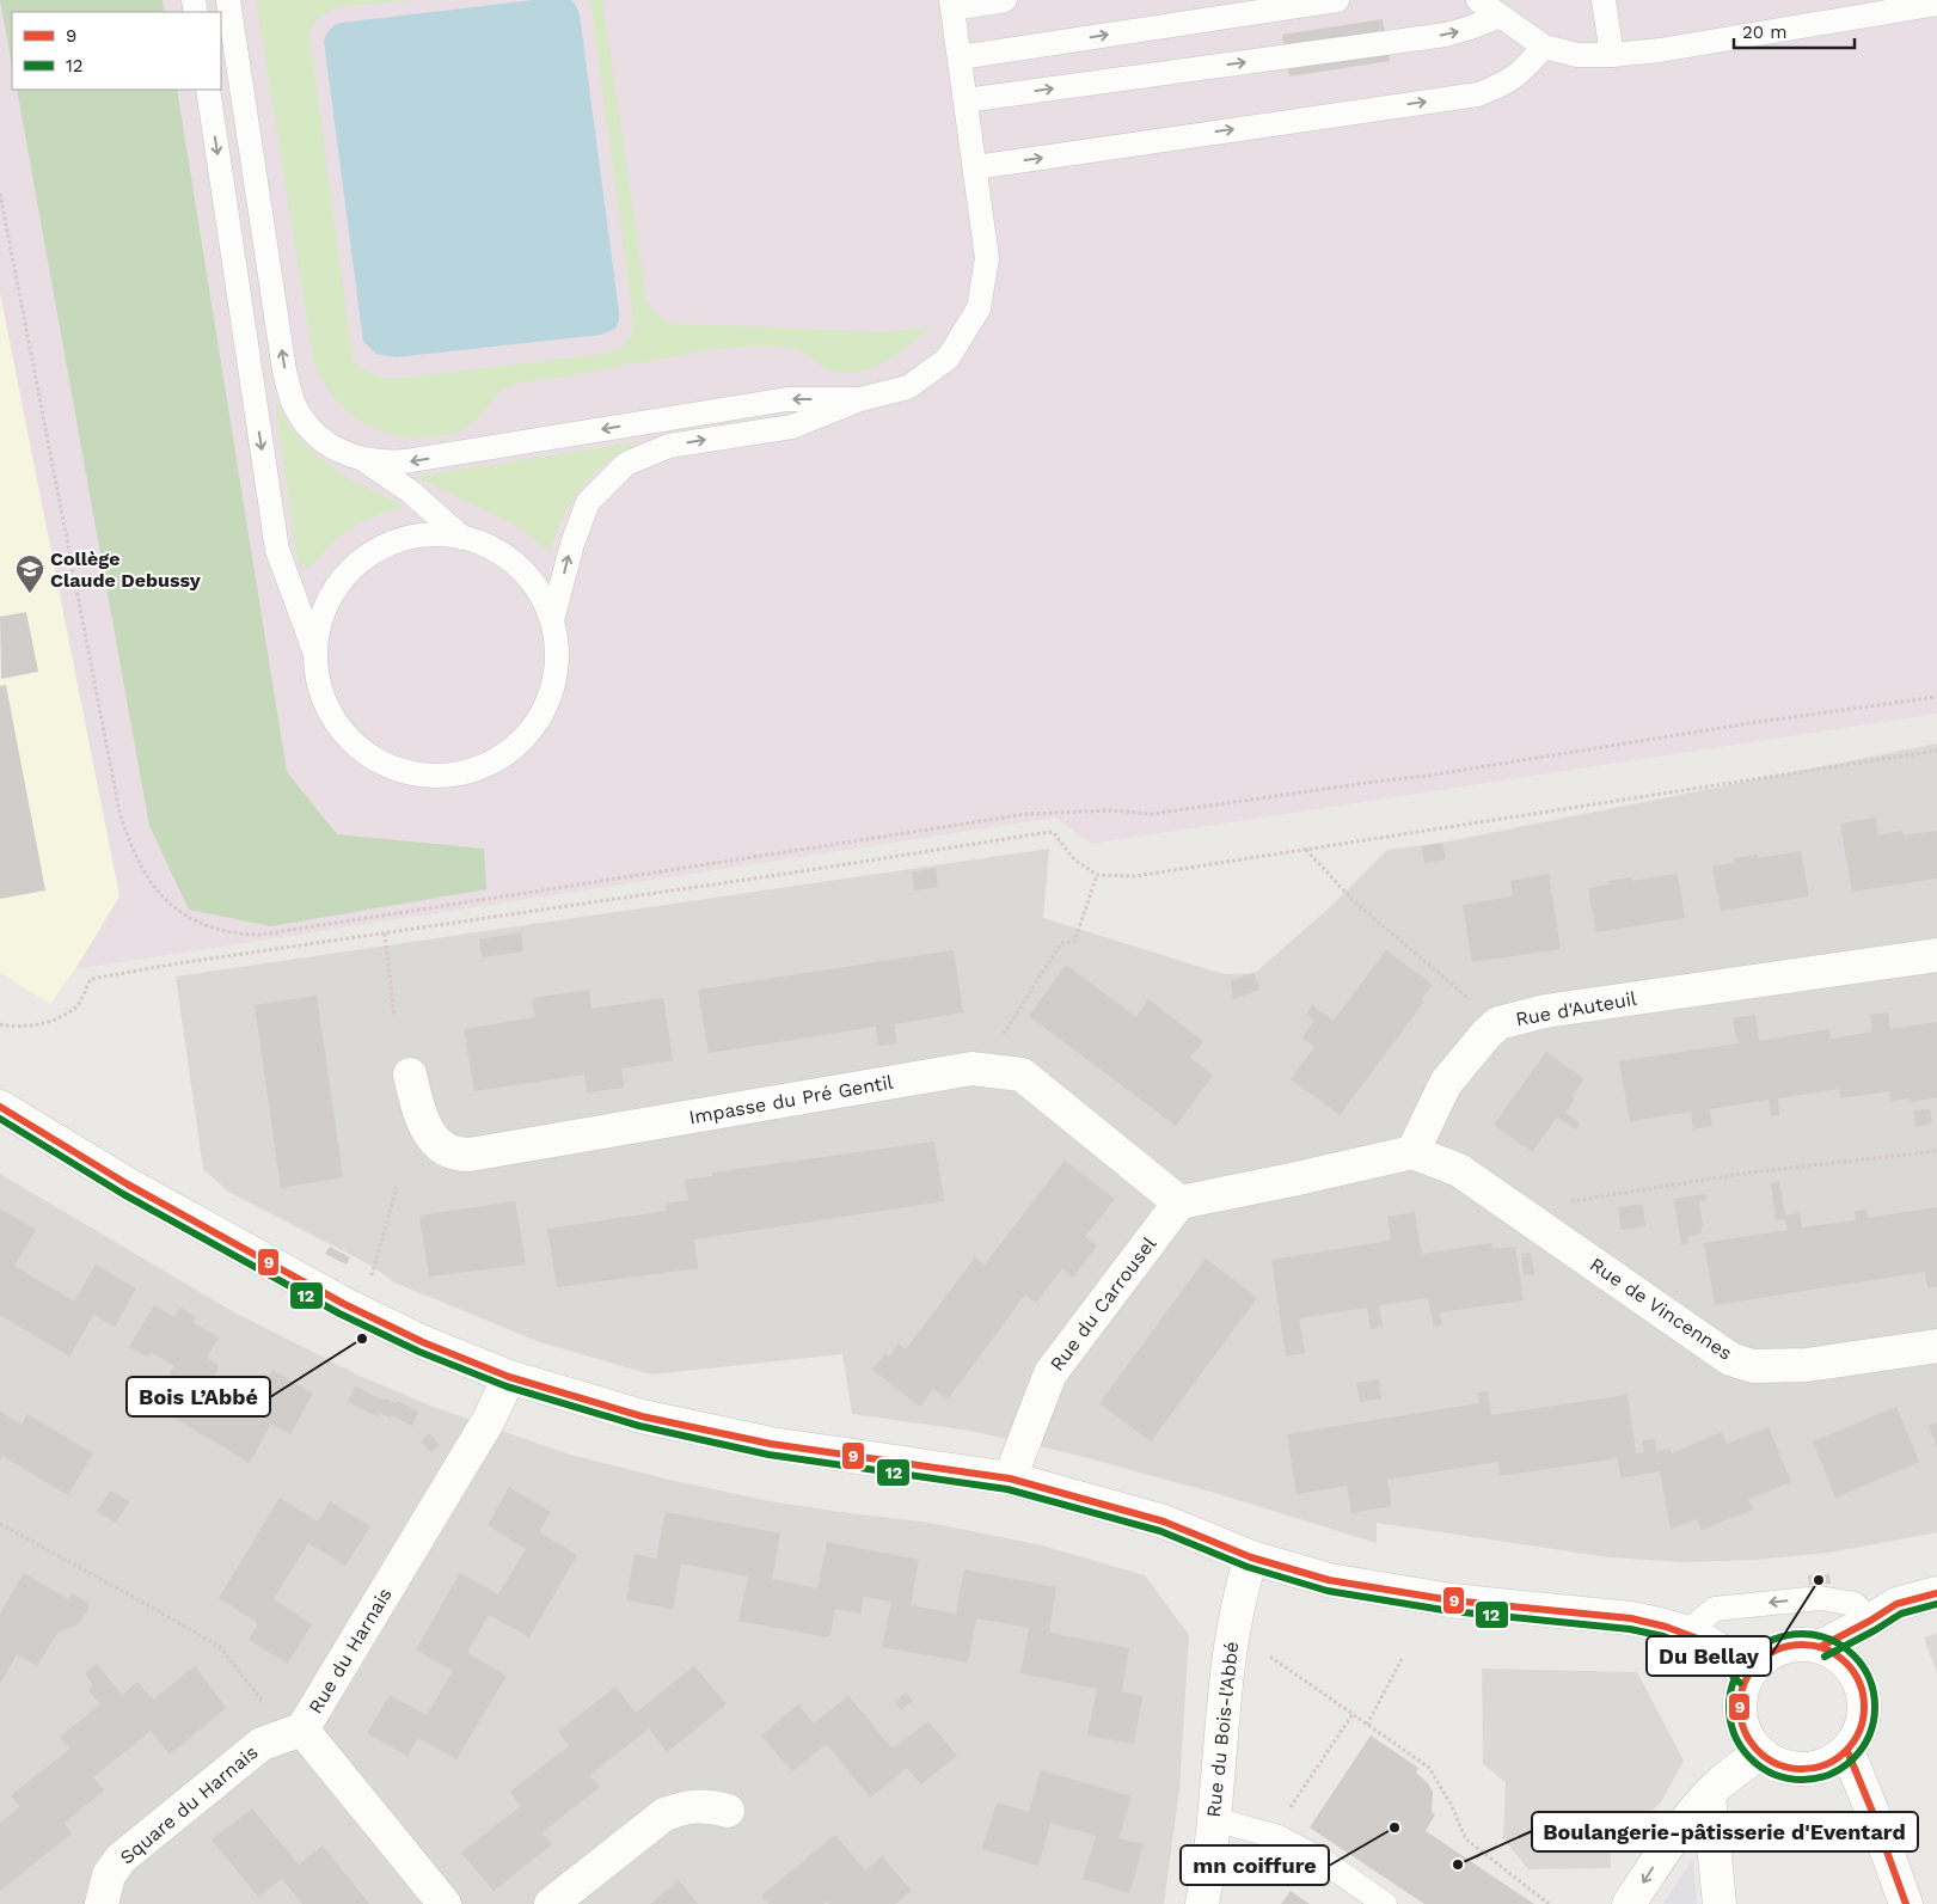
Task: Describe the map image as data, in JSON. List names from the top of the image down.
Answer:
{
  "streets": {
    "street": [
      "Rue d'Auteuil",
      "Impasse du Pré Gentil",
      "Rue du Carrousel",
      "Rue de Vincennes",
      "Rue du Harnais",
      "Rue du Bois-l'Abbé",
      "Square du Harnais"
    ]
  },
  "crossings": [
    ["Rue d'Auteuil", "Rue de Vincennes"],
    ["Impasse du Pré Gentil", "Rue du Carrousel"],
    ["Rue du Harnais", "Square du Harnais"]
  ],
  "places": {
    "school or university": ["Collège Claude Debussy"],
    "other": [
      "Bois L’Abbé",
      "Du Bellay",
      "mn coiffure",
      "Boulangerie-pâtisserie d'Eventard"
    ]
  },
  "lines": ["transit line 9", "transit line 12"],
  "legend": ["9", "12"],
  "scale_bar": "20 m"
}
